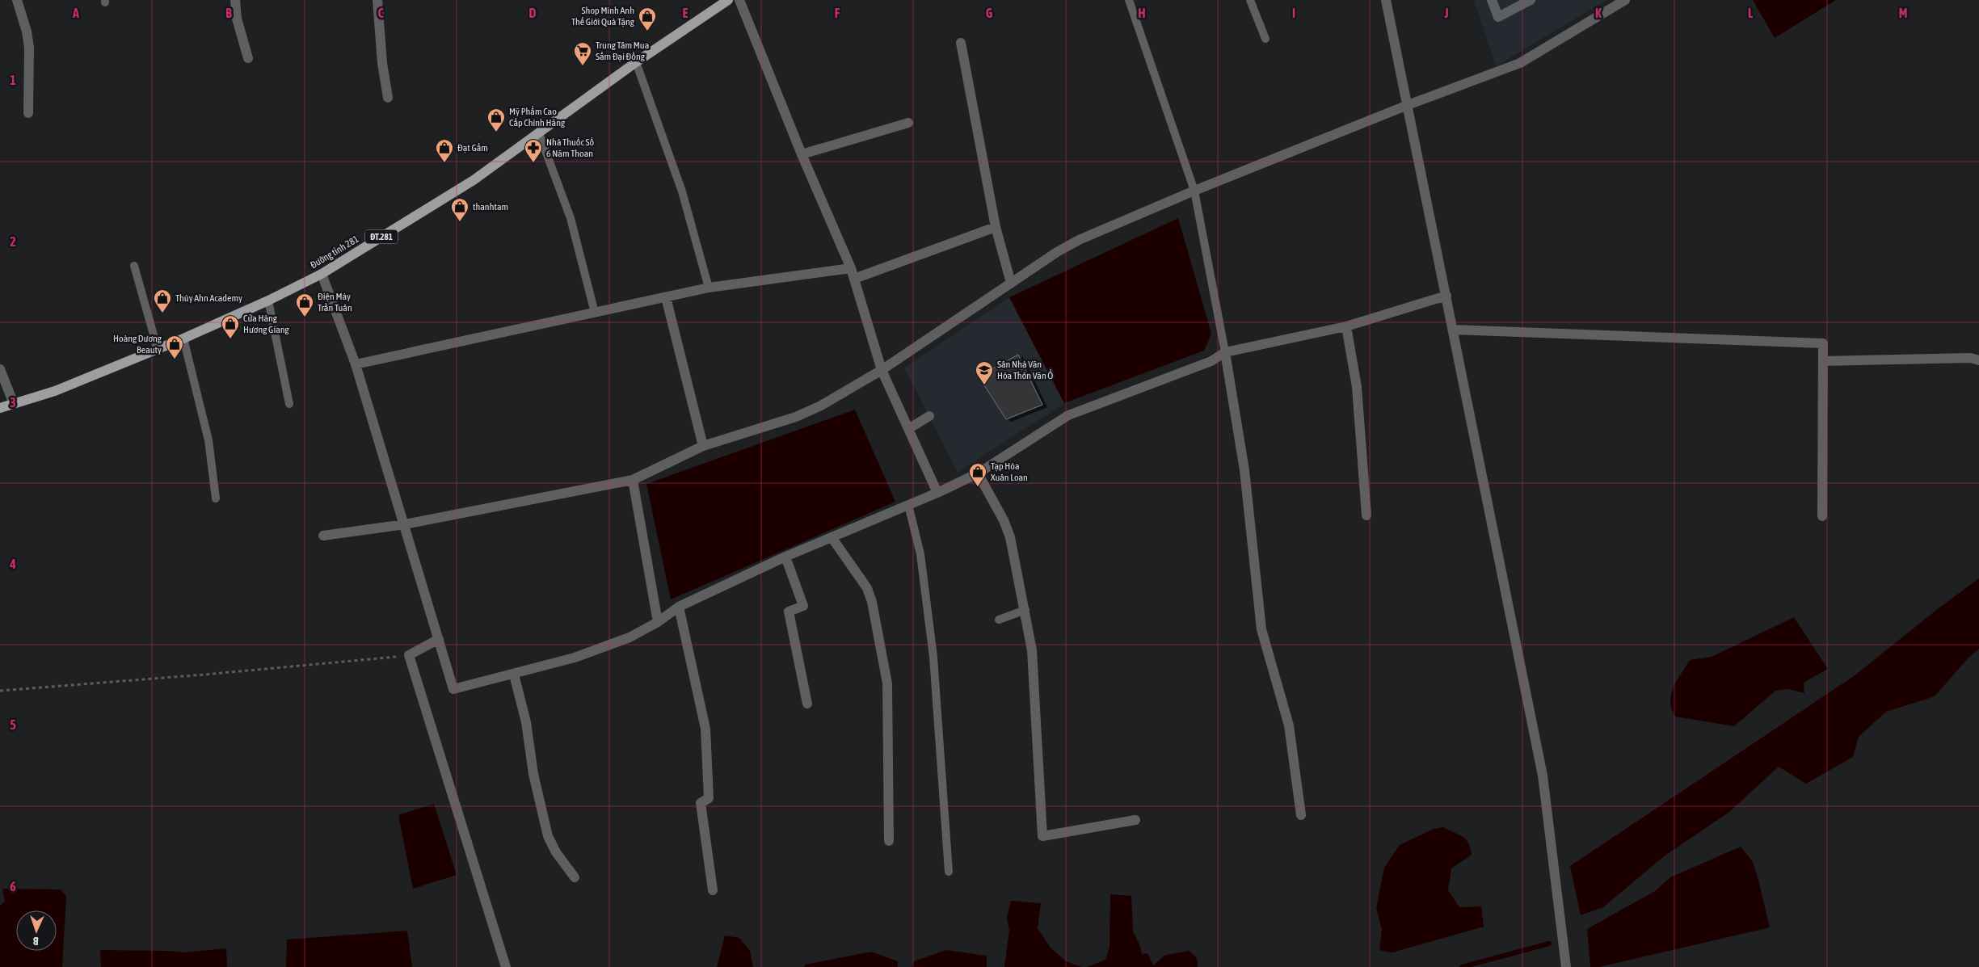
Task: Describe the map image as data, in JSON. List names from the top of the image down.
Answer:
{
  "streets": {
    "main road": ["ĐT.281", "Đường tỉnh 281"]
  },
  "places": {
    "shop": [
      "Shop Minh Anh Thế Giới Quà Tặng",
      "Mỹ Phẩm Cao Cấp Chính Hãng",
      "Đạt Gấm",
      "thanhtam",
      "Thúy Ahn Academy",
      "Điện Máy Trần Tuân",
      "Cửa Hàng Hương Giang",
      "Hoàng Dương Beauty",
      "Tạp Hóa Xuân Loan"
    ],
    "supermarket": ["Trung Tâm Mua Sắm Đại Đồng"],
    "pharmacy": ["Nhà Thuốc Số 6 Năm Thoan"],
    "school or university": ["Sân Nhà Văn Hóa Thôn Văn Ổ"]
  },
  "north": "bottom",
  "grid": {
    "columns": [
      "A",
      "B",
      "C",
      "D",
      "E",
      "F",
      "G",
      "H",
      "I",
      "J",
      "K",
      "L",
      "M"
    ],
    "rows": [
      "1",
      "2",
      "3",
      "4",
      "5",
      "6"
    ]
  }
}
